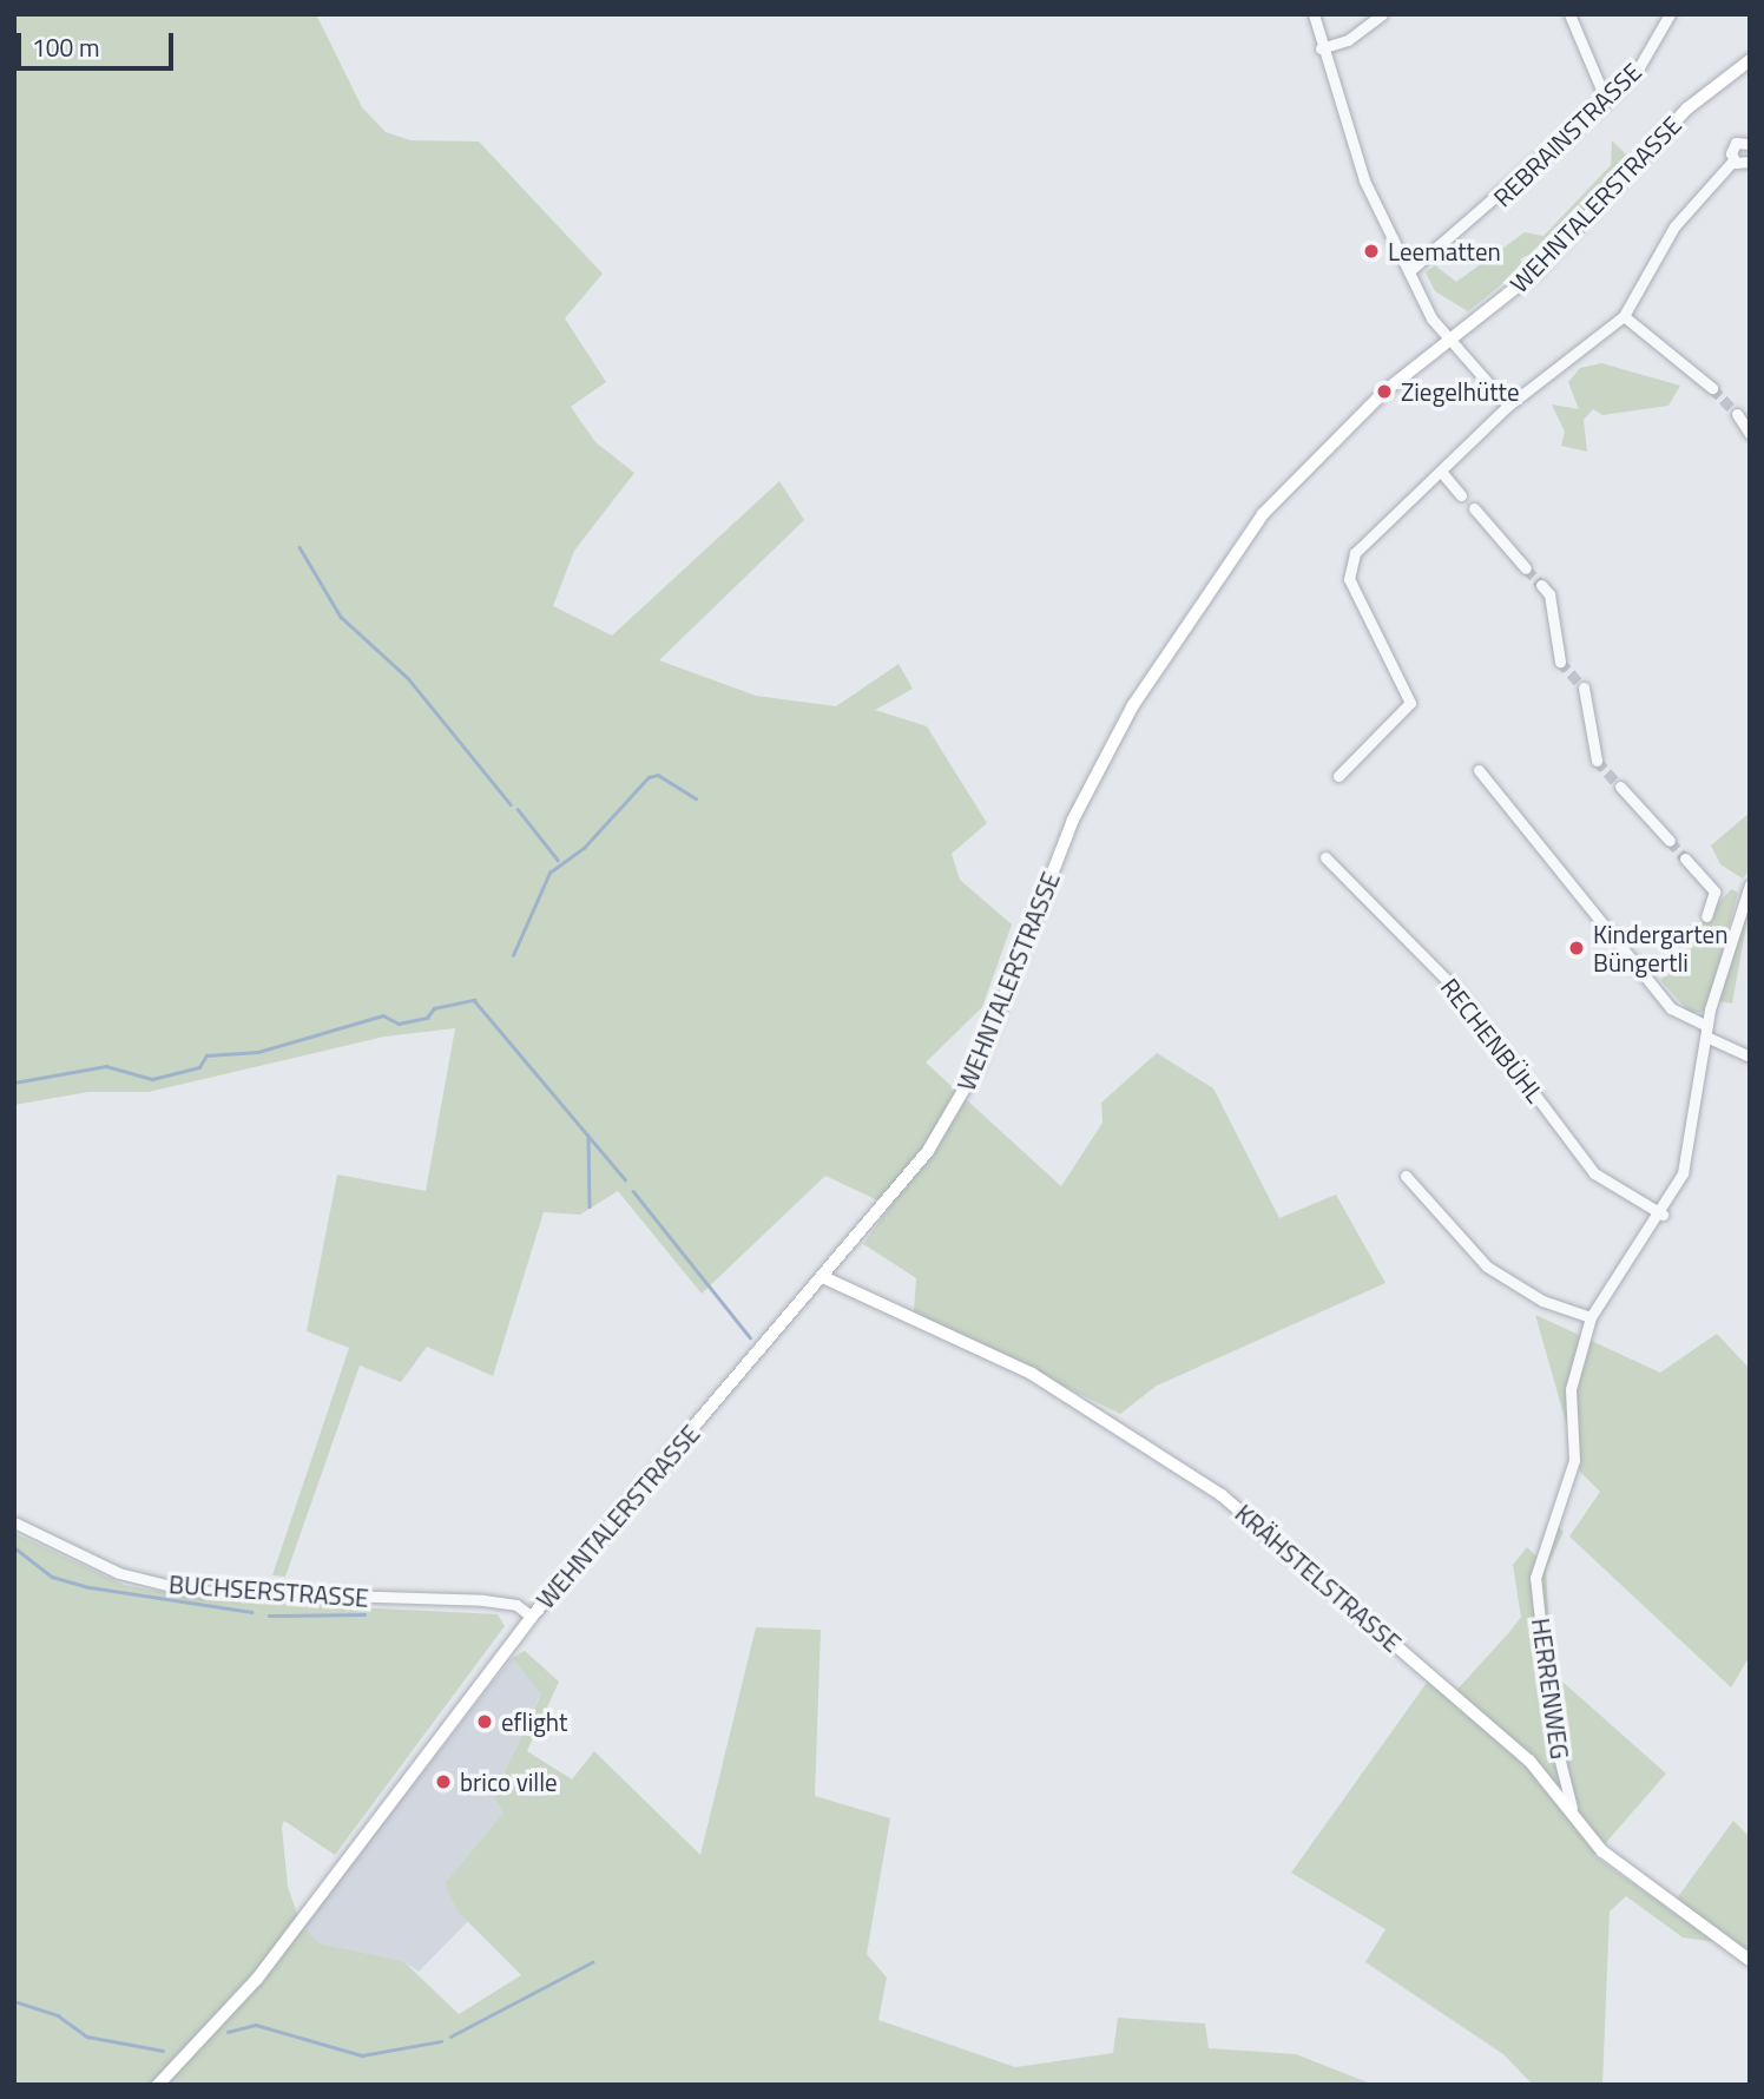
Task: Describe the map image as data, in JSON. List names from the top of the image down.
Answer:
{
  "streets": {
    "main road": ["WEHNTALERSTRASSE", "KRÄHSTELSTRASSE"],
    "street": [
      "REBRAINSTRASSE",
      "RECHENBÜHL",
      "BUCHSERSTRASSE",
      "HERRENWEG"
    ]
  },
  "crossings": [
    ["WEHNTALERSTRASSE", "KRÄHSTELSTRASSE"],
    ["WEHNTALERSTRASSE", "BUCHSERSTRASSE"],
    ["KRÄHSTELSTRASSE", "HERRENWEG"]
  ],
  "places": [
    "Leematten",
    "Ziegelhütte",
    "Kindergarten Büngertli",
    "eflight",
    "brico ville"
  ],
  "scale_bar": "100 m"
}
